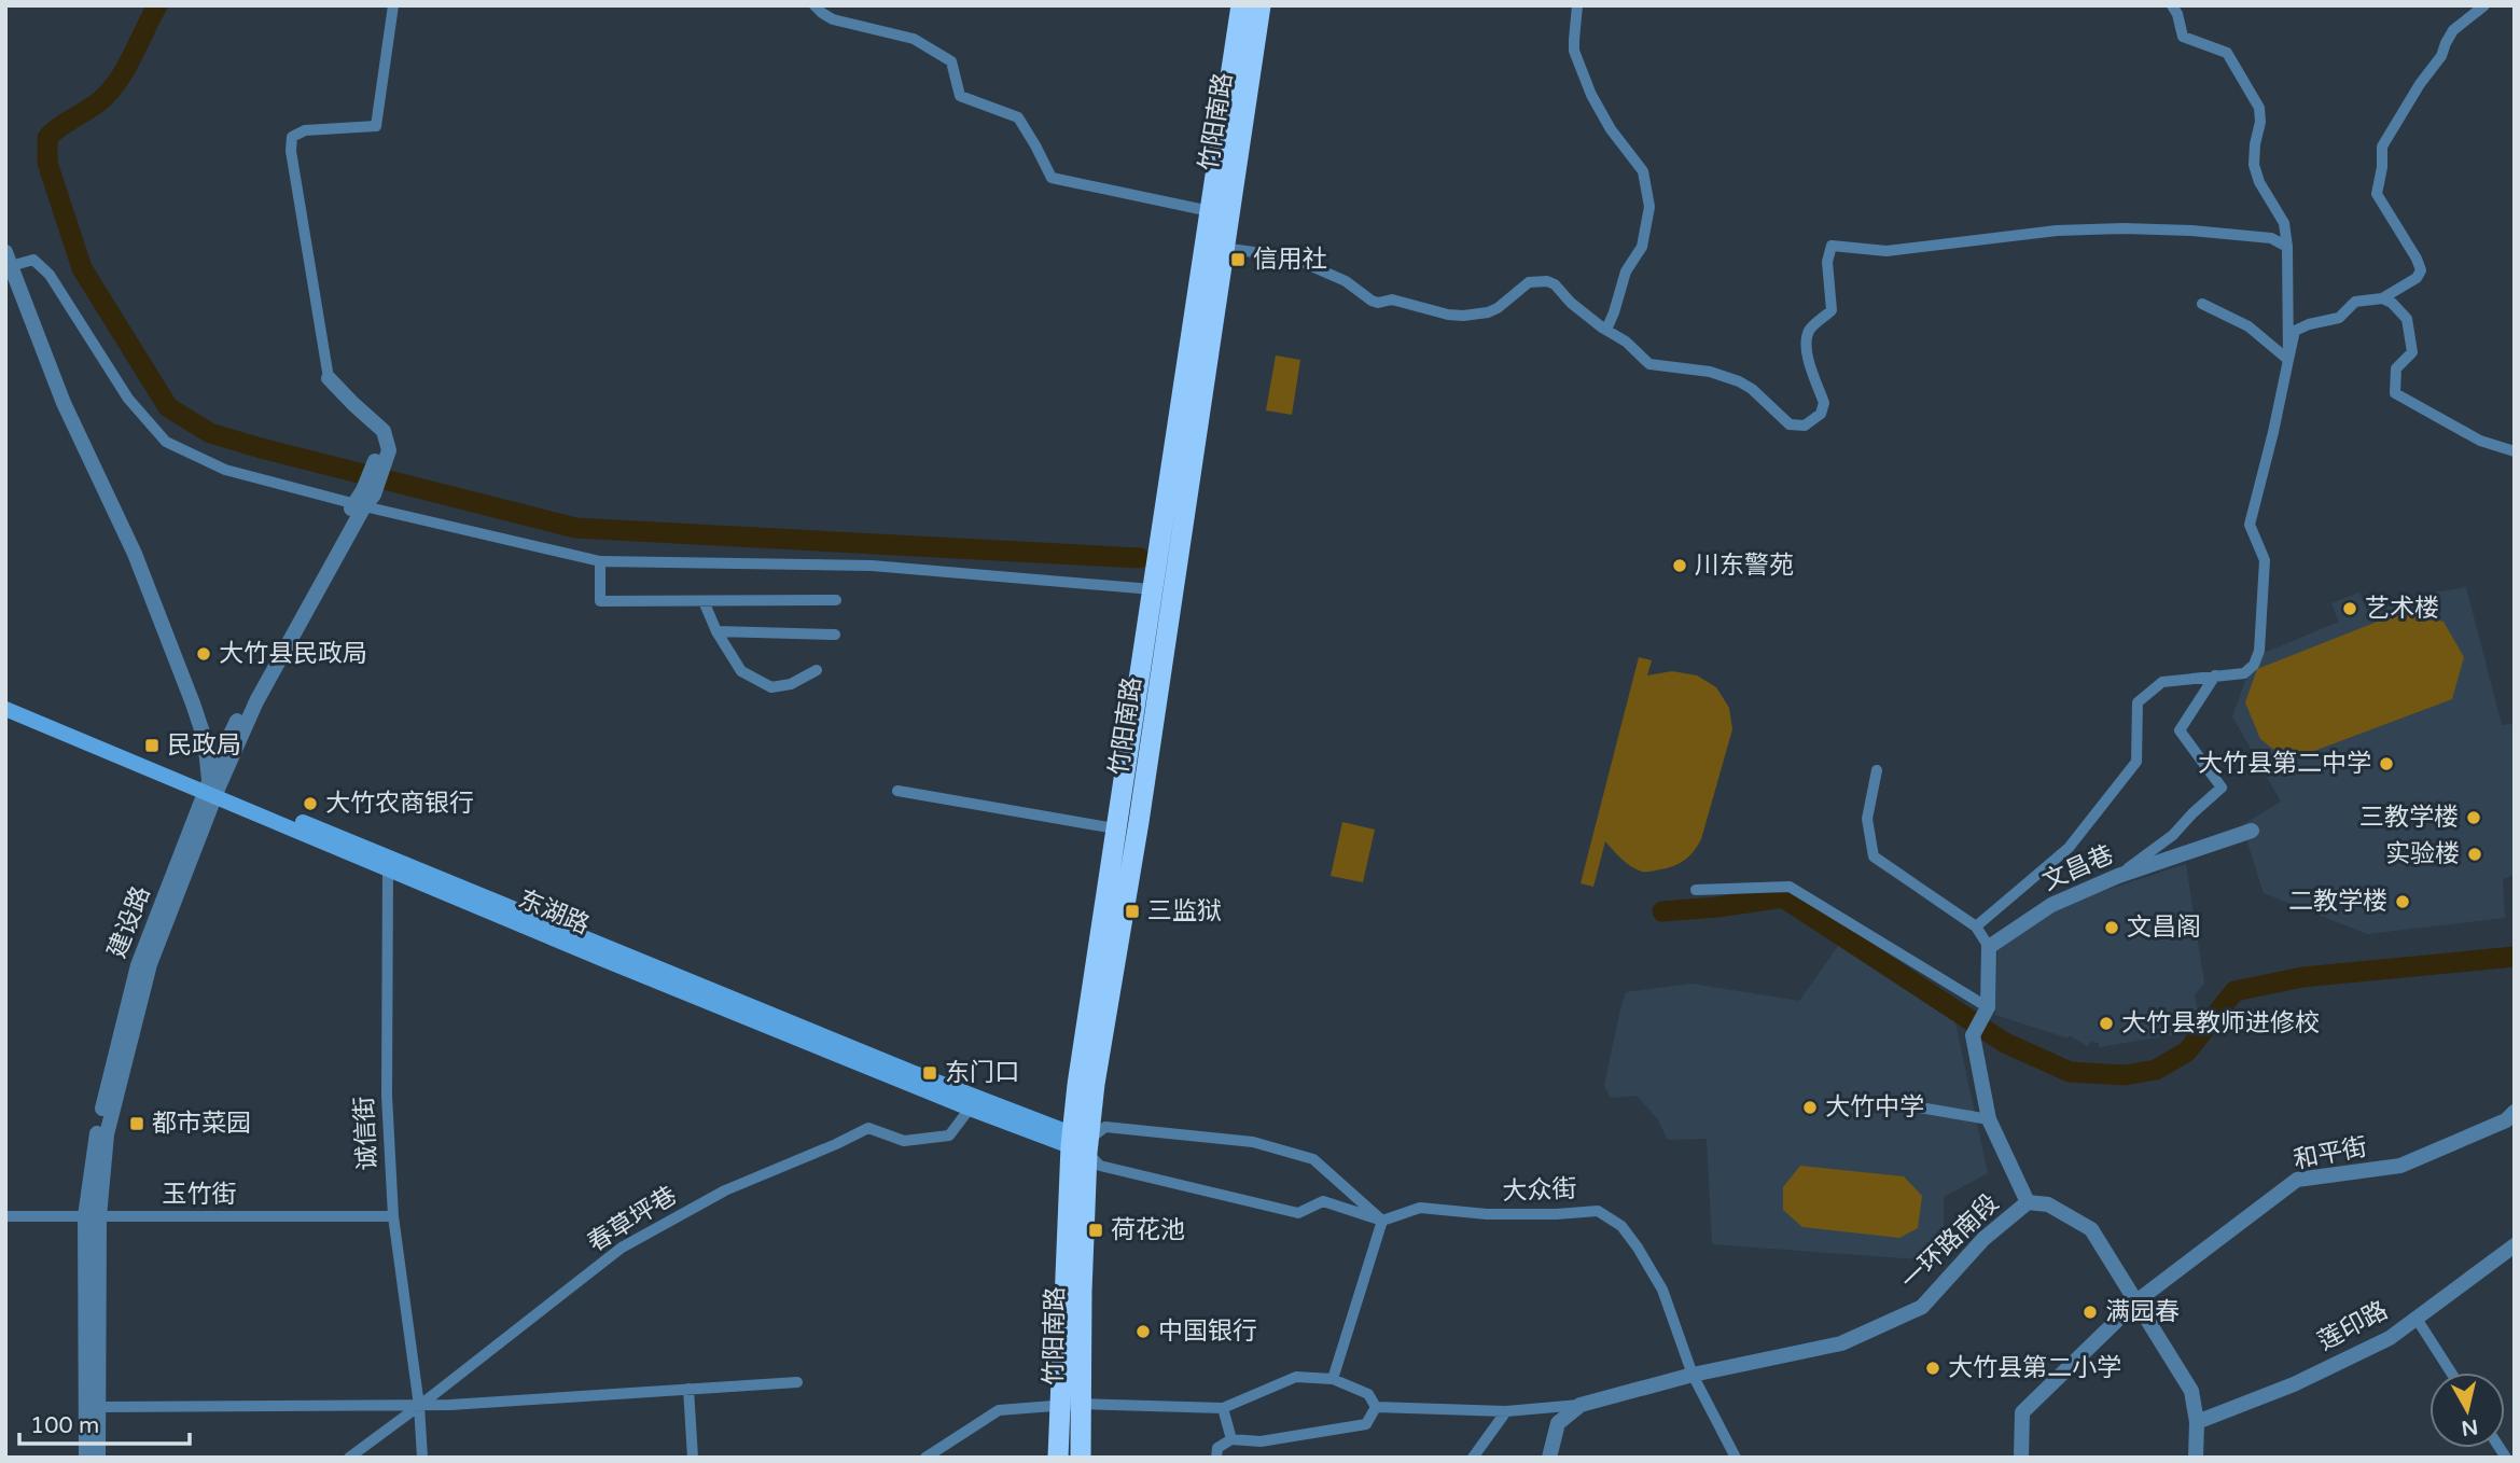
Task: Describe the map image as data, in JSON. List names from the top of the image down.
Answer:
{
  "streets": {
    "highway": ["竹阳南路"],
    "main road": ["东湖路"],
    "street": [
      "文昌巷",
      "建设路",
      "诚信街",
      "和平街",
      "大众街",
      "玉竹街",
      "春草坪巷",
      "一环路南段",
      "莲印路"
    ]
  },
  "crossings": [
    ["竹阳南路", "东湖路"],
    ["东湖路", "建设路"],
    ["东湖路", "诚信街"],
    ["东湖路", "春草坪巷"],
    ["建设路", "玉竹街"],
    ["诚信街", "玉竹街"],
    ["诚信街", "春草坪巷"],
    ["和平街", "一环路南段"],
    ["大众街", "一环路南段"],
    ["一环路南段", "莲印路"]
  ],
  "places": {
    "transit": [
      "信用社",
      "民政局",
      "三监狱",
      "东门口",
      "都市菜园",
      "荷花池"
    ],
    "other": [
      "川东警苑",
      "艺术楼",
      "大竹县民政局",
      "大竹县第二中学",
      "大竹农商银行",
      "三教学楼",
      "实验楼",
      "二教学楼",
      "文昌阁",
      "大竹县教师进修校",
      "大竹中学",
      "满园春",
      "中国银行",
      "大竹县第二小学"
    ]
  },
  "scale_bar": "100 m",
  "north": "bottom"
}
